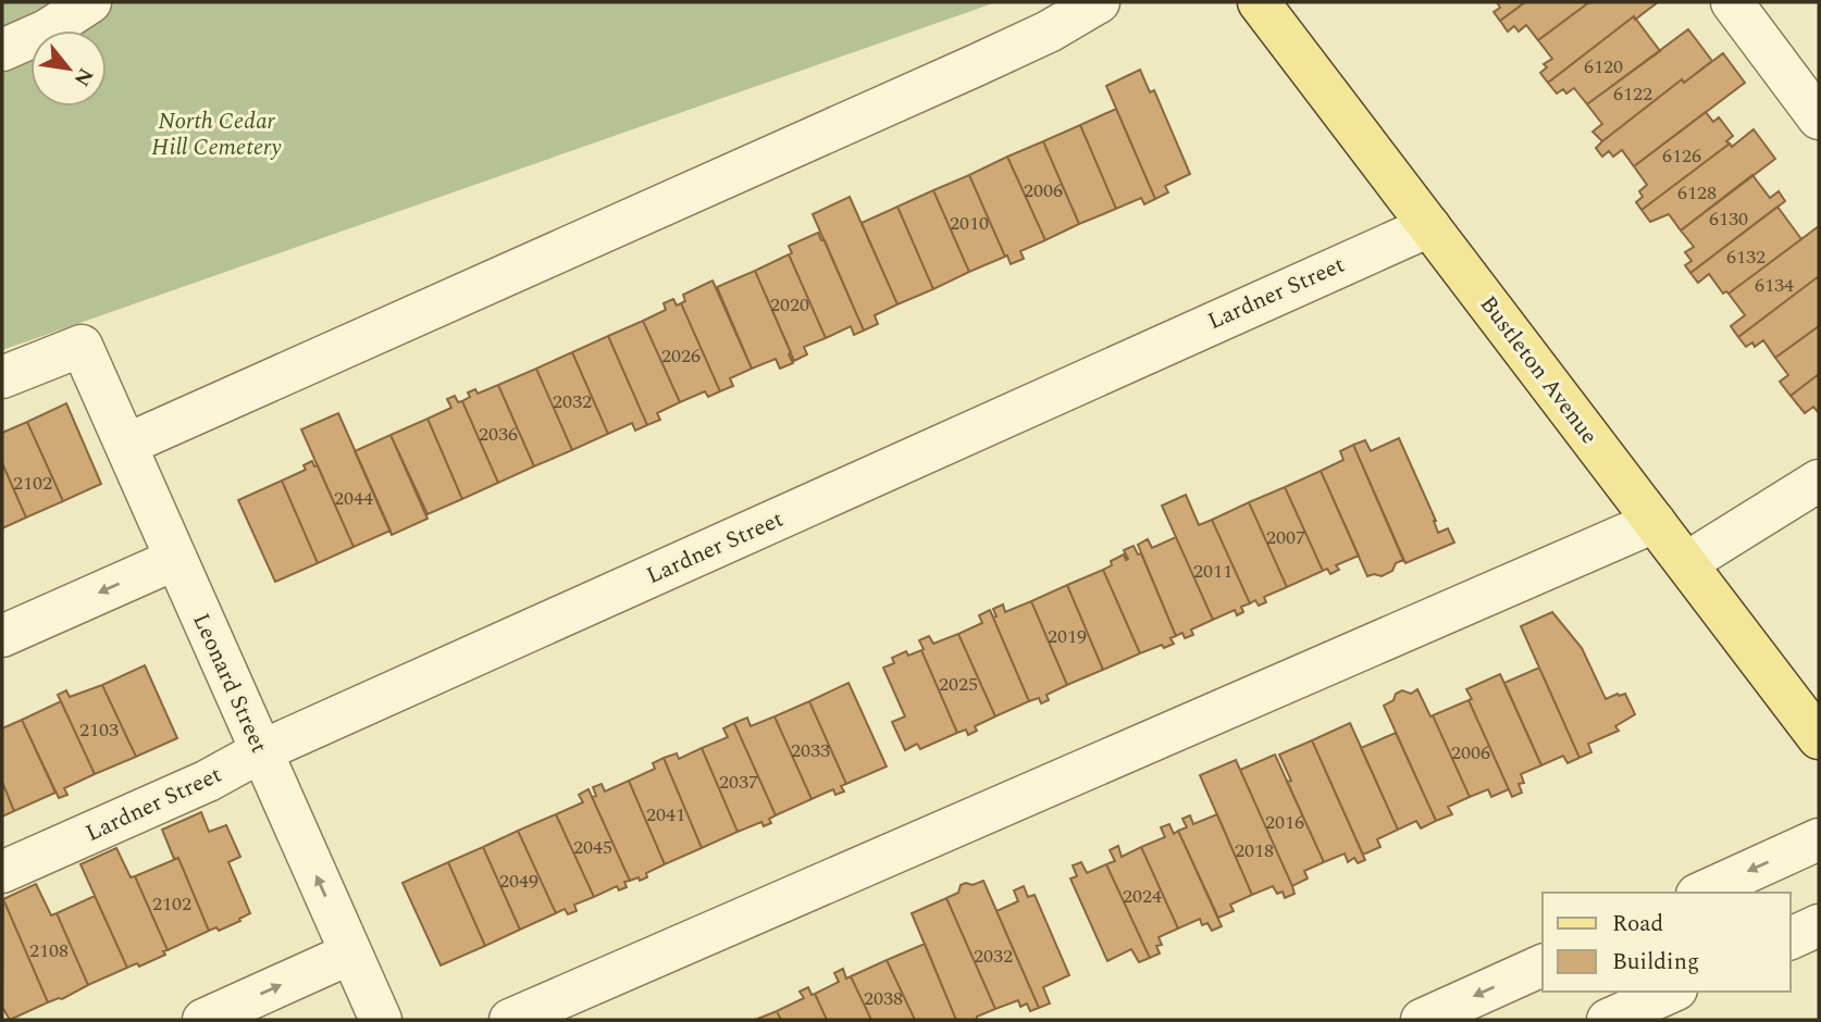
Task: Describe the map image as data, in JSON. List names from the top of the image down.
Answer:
{
  "streets": {
    "main road": ["Bustleton Avenue"],
    "street": ["Lardner Street", "Leonard Street"]
  },
  "crossings": [
    ["Lardner Street", "Bustleton Avenue"],
    ["Lardner Street", "Leonard Street"]
  ],
  "parks": ["North Cedar Hill Cemetery"],
  "house_numbers": [
    "6120",
    "6122",
    "6126",
    "2006",
    "6128",
    "6130",
    "2010",
    "6132",
    "6134",
    "2020",
    "2026",
    "2032",
    "2036",
    "2102",
    "2044",
    "2007",
    "2011",
    "2019",
    "2025",
    "2103",
    "2033",
    "2006",
    "2037",
    "2041",
    "2016",
    "2045",
    "2018",
    "2049",
    "2024",
    "2102",
    "2108",
    "2032",
    "2038"
  ],
  "legend": ["Road", "Building"],
  "north": "bottom right"
}
